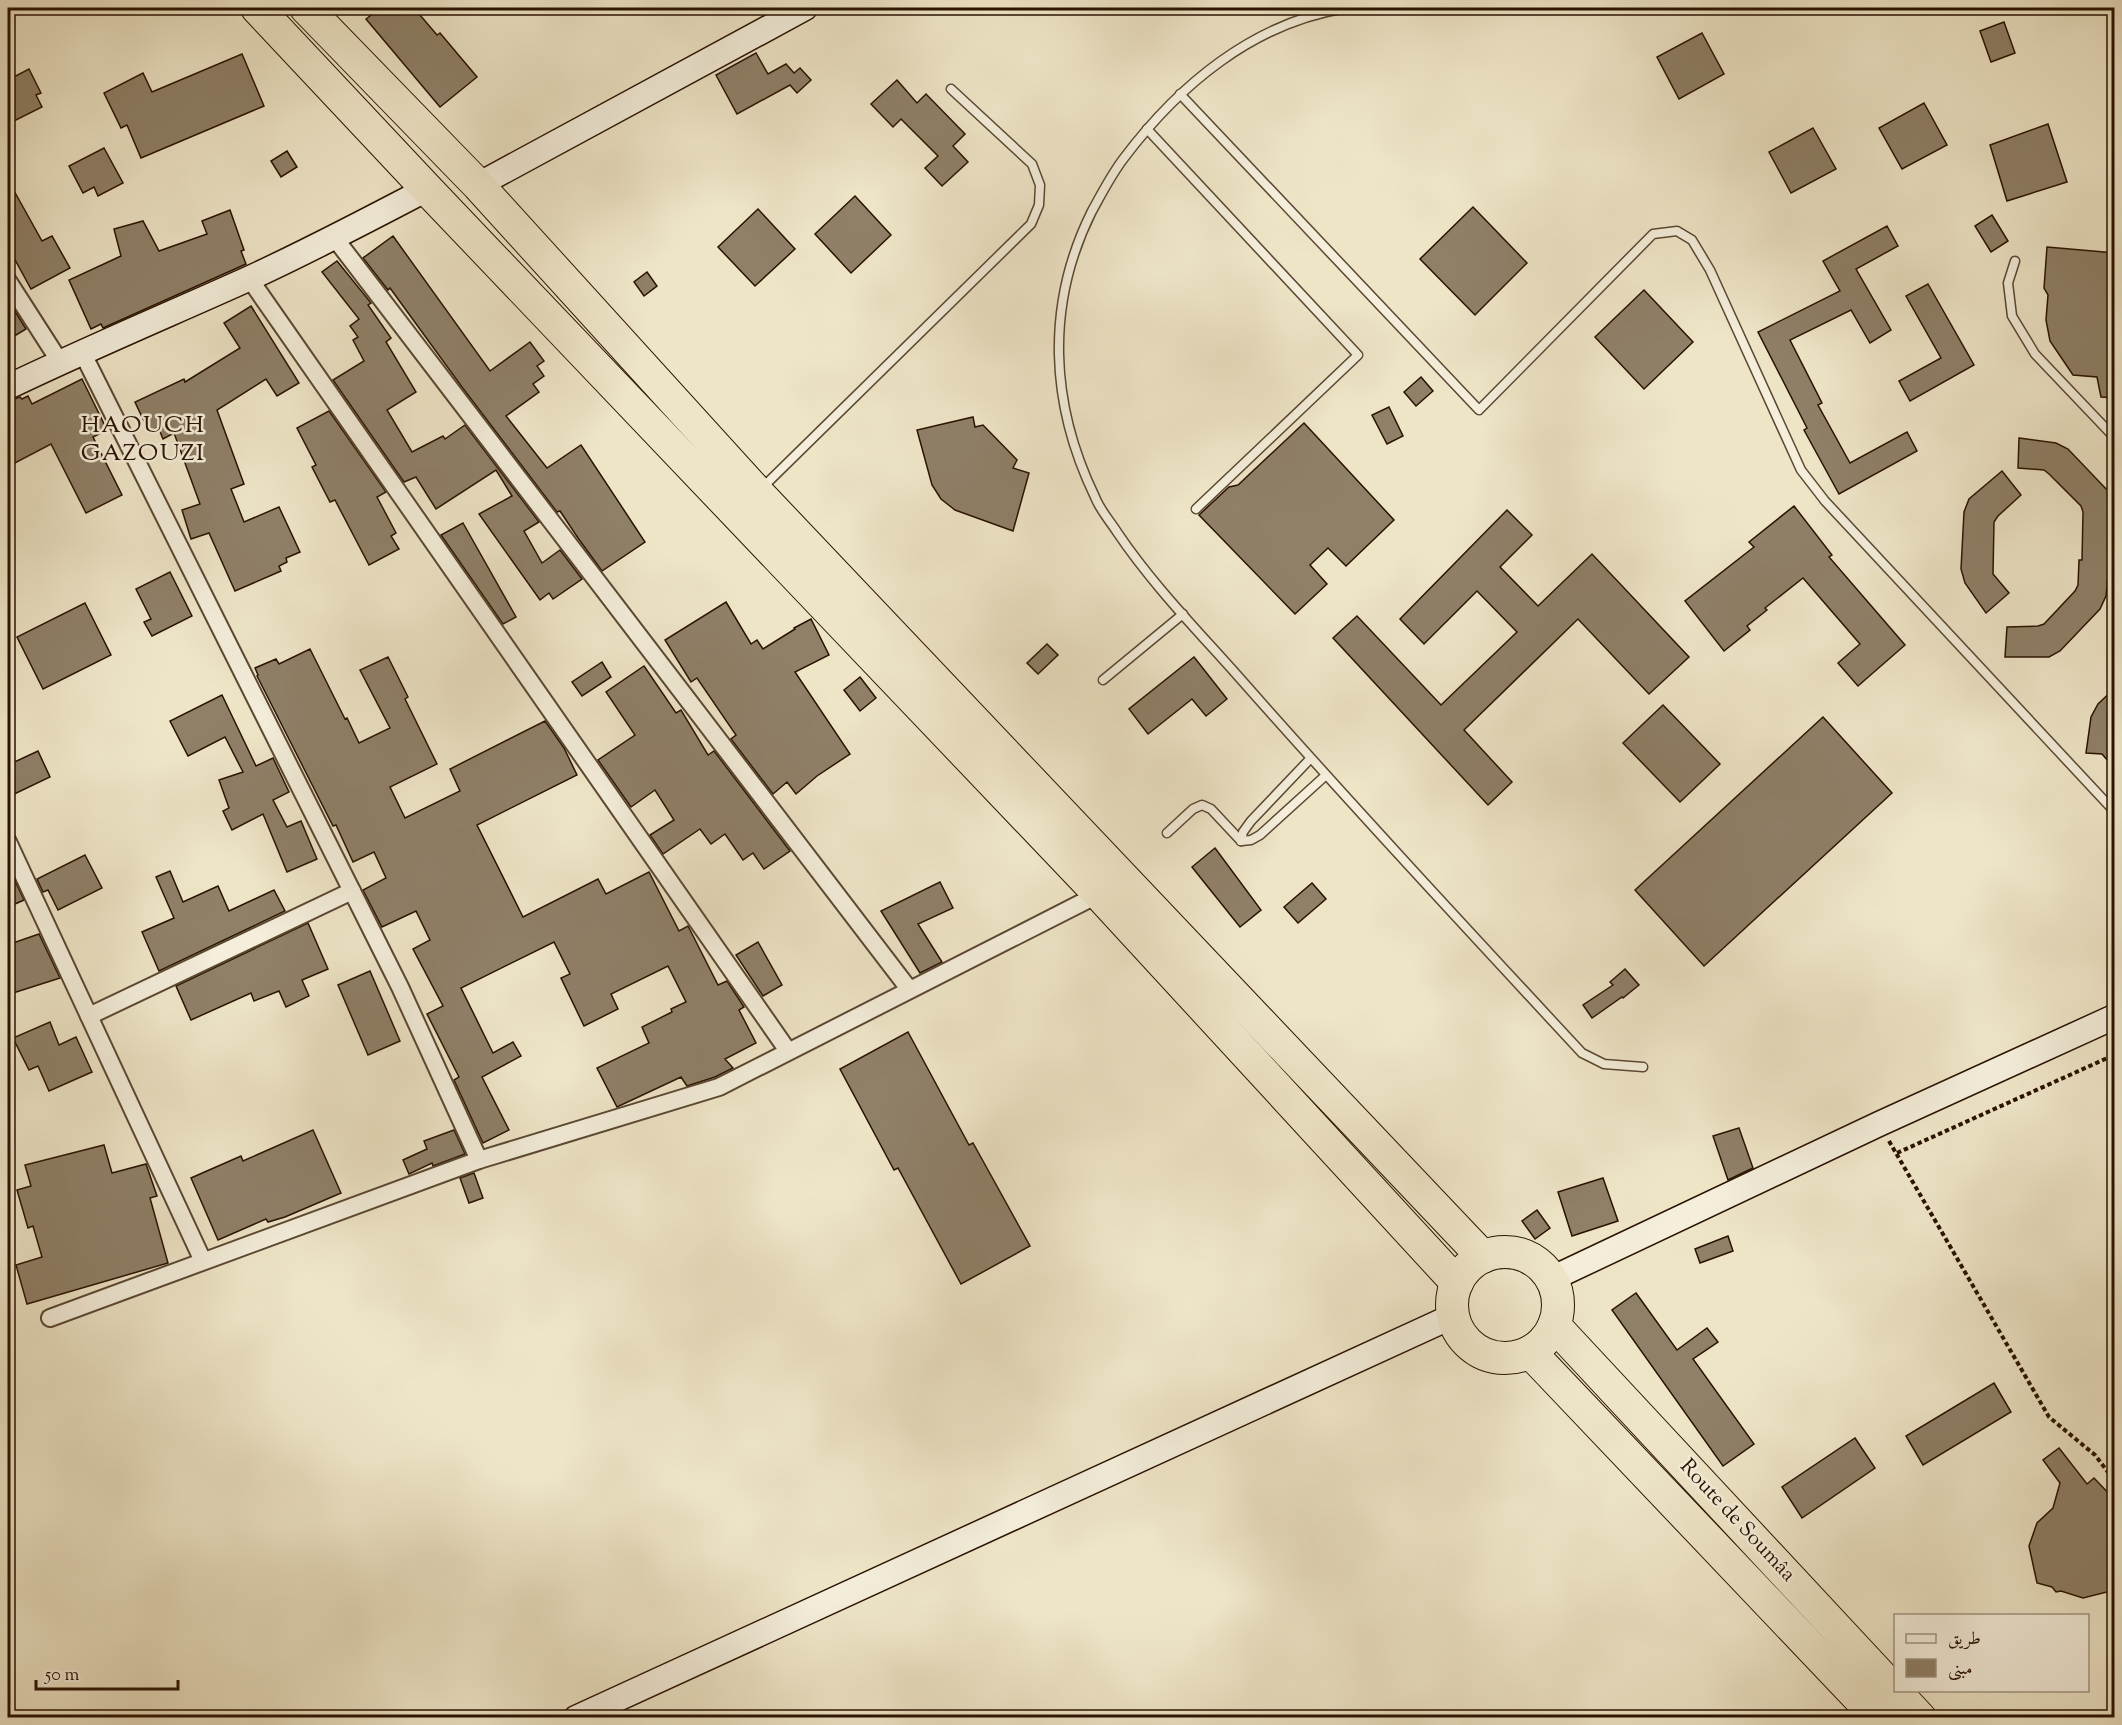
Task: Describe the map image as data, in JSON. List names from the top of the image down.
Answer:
{
  "streets": {
    "highway": ["Route de Soumâa"]
  },
  "districts": ["HAOUCH GAZOUZI"],
  "legend": ["طريق", "مبنى"],
  "scale_bar": "50 m"
}
